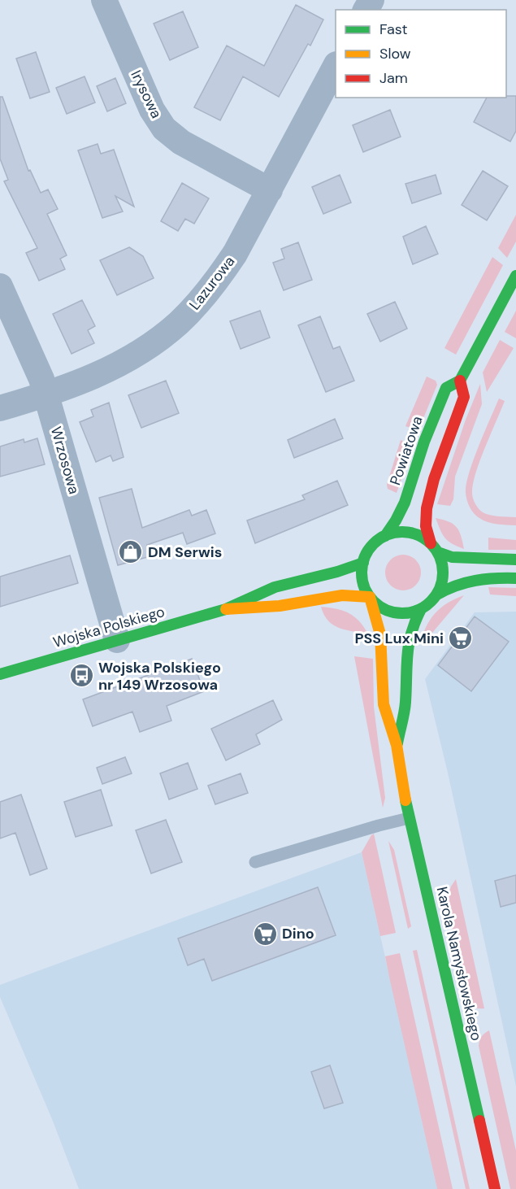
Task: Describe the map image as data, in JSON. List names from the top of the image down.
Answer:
{
  "streets": {
    "street": [
      "Irysowa",
      "Lazurowa",
      "Powiatowa",
      "Wrzosowa",
      "Wojska Polskiego",
      "Karola Namysłowskiego"
    ]
  },
  "crossings": [
    ["Irysowa", "Lazurowa"],
    ["Lazurowa", "Wrzosowa"],
    ["Powiatowa", "Wojska Polskiego"],
    ["Powiatowa", "Karola Namysłowskiego"],
    ["Wrzosowa", "Wojska Polskiego"],
    ["Wojska Polskiego", "Karola Namysłowskiego"]
  ],
  "places": {
    "shop": ["DM Serwis"],
    "supermarket": ["PSS Lux Mini", "Dino"],
    "bus stop": ["Wojska Polskiego nr 149 Wrzosowa"]
  },
  "legend": ["Fast", "Slow", "Jam"]
}
